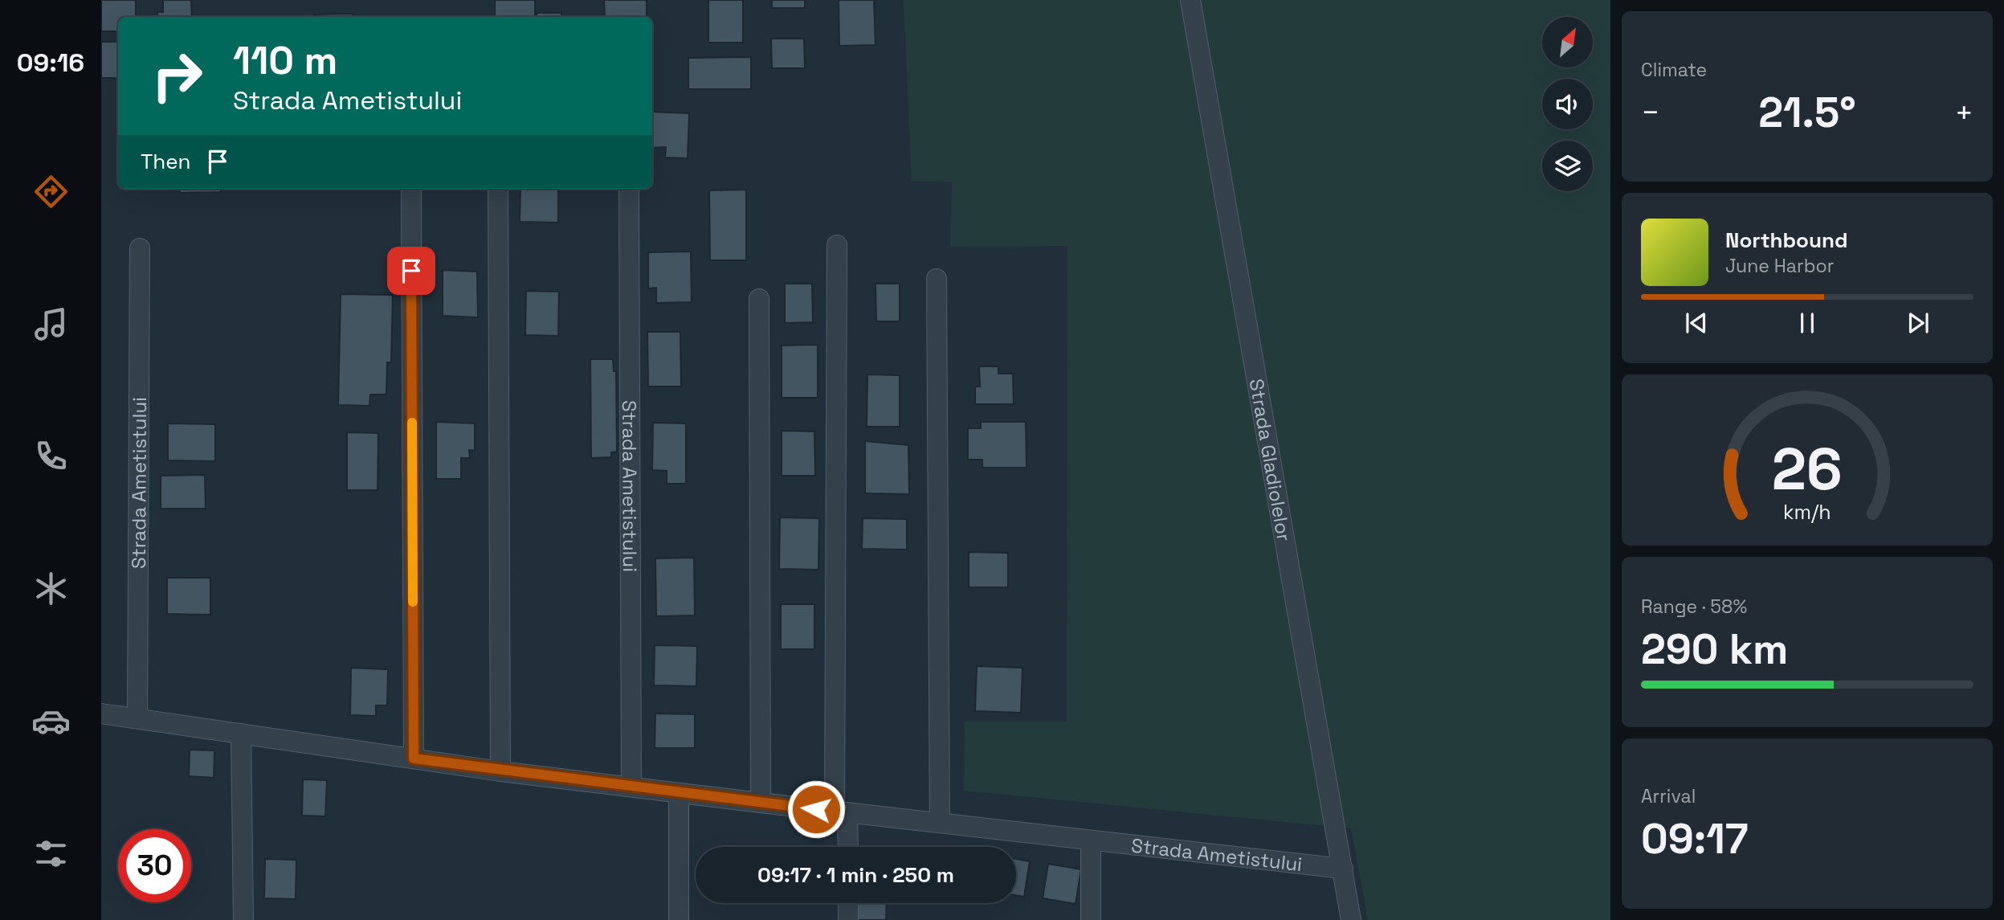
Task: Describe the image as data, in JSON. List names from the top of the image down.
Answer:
{
  "streets": {
    "street": ["Strada Gladiolelor", "Strada Ametistului"]
  },
  "crossings": [
    ["Strada Gladiolelor", "Strada Ametistului"]
  ],
  "north": "top right",
  "page": {
    "tabs": "09:16",
    "tile": [
      "Climate",
      ["Range · 58%", "290 km"],
      ["Arrival", "09:17"]
    ],
    "turn": ["110 m", "Strada Ametistului"],
    "heat": ["−", "21.5°", "+"],
    "then": "Then",
    "song": ["Northbound", "June Harbor"],
    "limit": "30",
    "trip": "09:17 · 1 min · 250 m",
    "gauge": ["26", "km/h"]
  }
}
